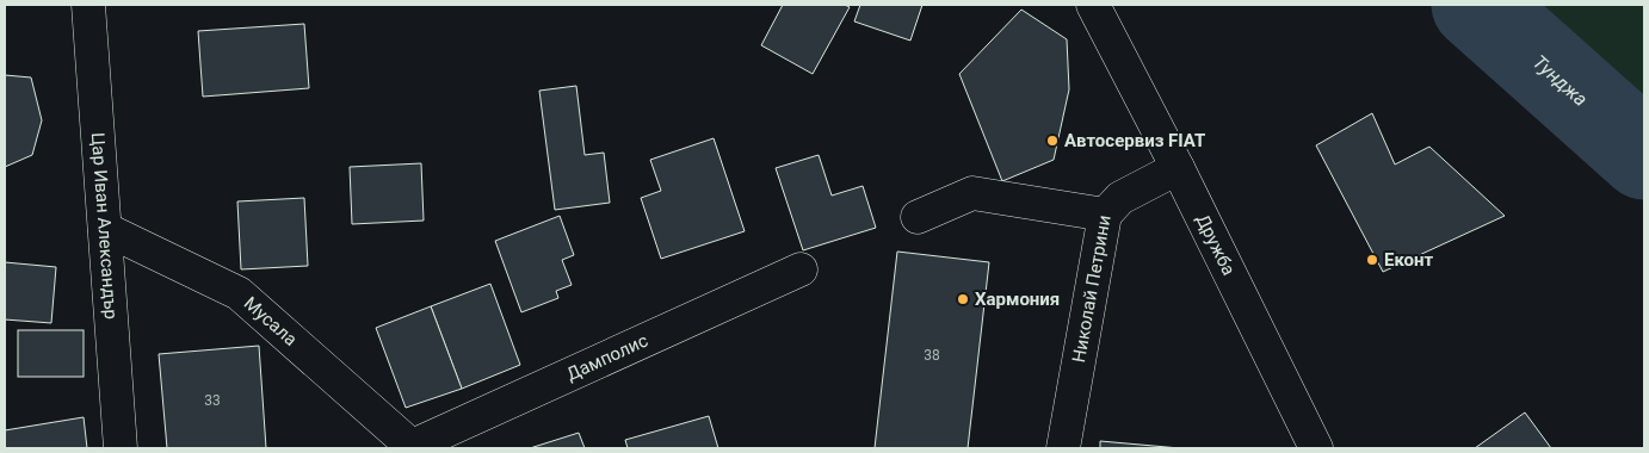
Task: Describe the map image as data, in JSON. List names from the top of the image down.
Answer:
{
  "streets": {
    "street": [
      "Цар Иван Александър",
      "Дружба",
      "Николай Петрини",
      "Мусала",
      "Дамполис"
    ]
  },
  "crossings": [
    ["Цар Иван Александър", "Мусала"],
    ["Дружба", "Николай Петрини"],
    ["Мусала", "Дамполис"]
  ],
  "water": ["Тунджа"],
  "places": ["Автосервиз FIAT", "Еконт", "Хармония"],
  "house_numbers": ["38", "33"]
}
